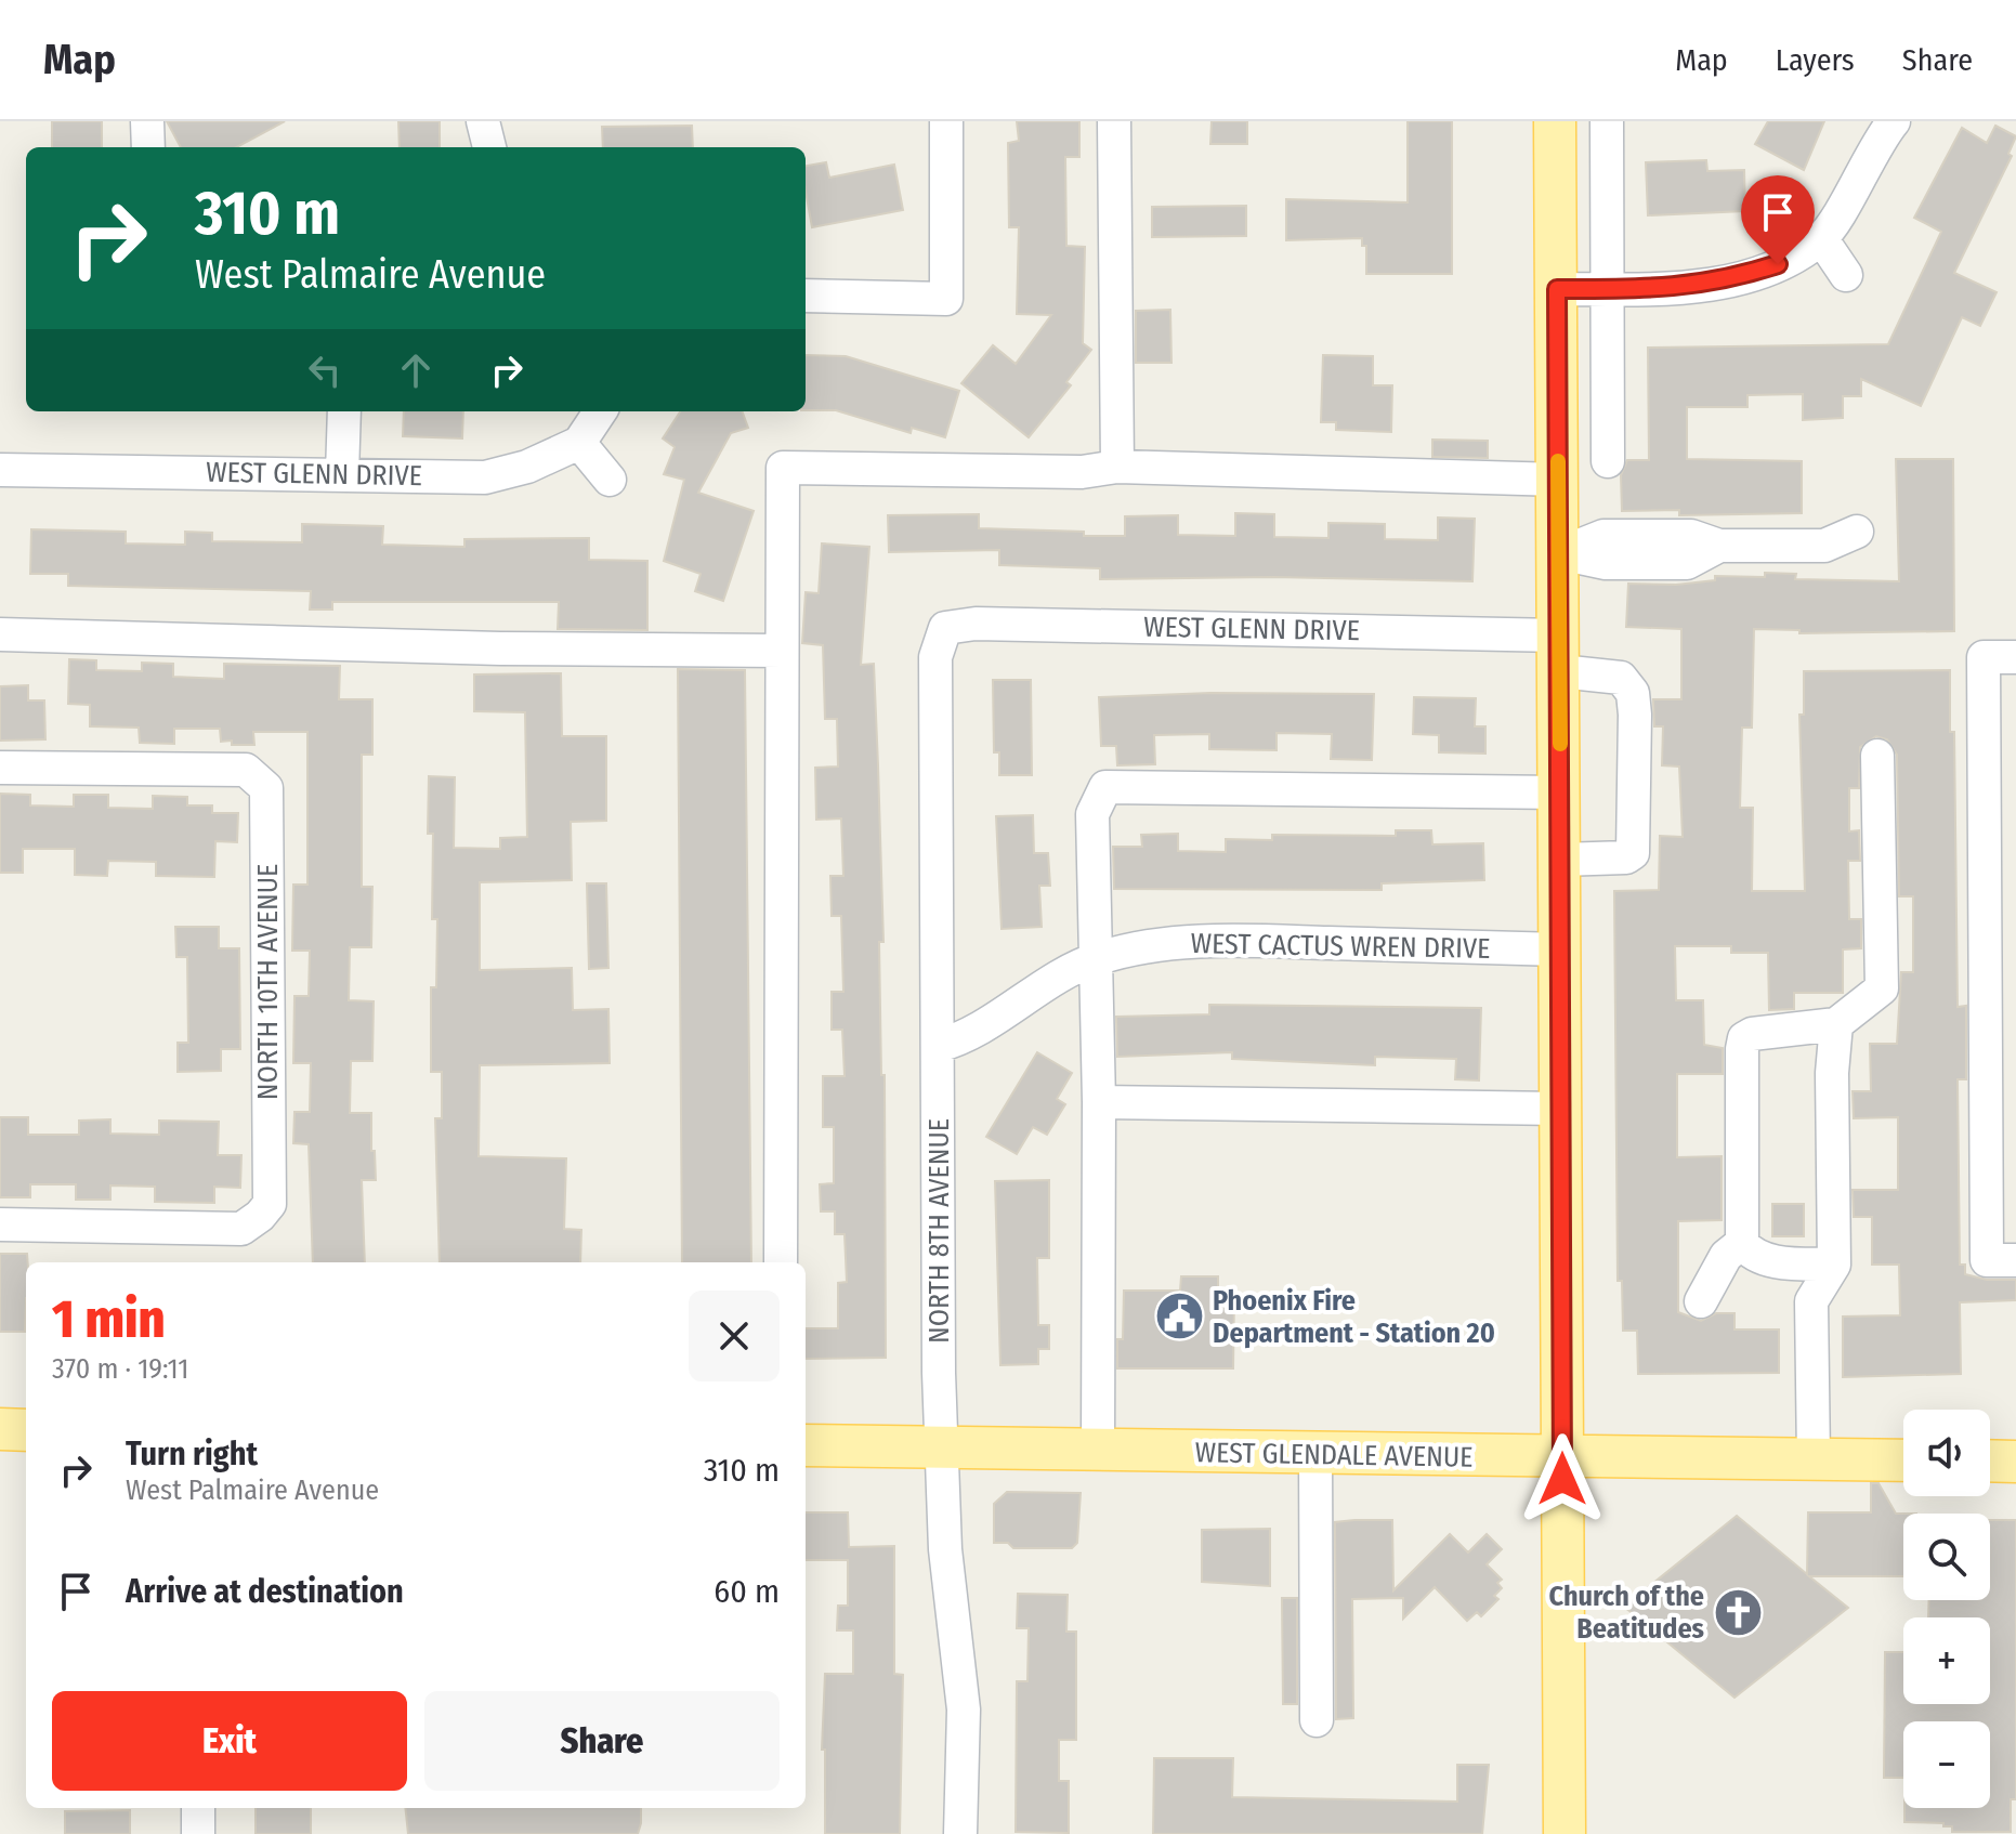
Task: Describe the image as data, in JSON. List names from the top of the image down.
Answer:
{
  "streets": {
    "main road": ["WEST GLENDALE AVENUE"],
    "street": [
      "WEST GLENN DRIVE",
      "WEST CACTUS WREN DRIVE",
      "NORTH 10TH AVENUE",
      "NORTH 8TH AVENUE"
    ]
  },
  "crossings": [
    ["WEST GLENN DRIVE", "NORTH 8TH AVENUE"],
    ["WEST CACTUS WREN DRIVE", "NORTH 8TH AVENUE"],
    ["NORTH 8TH AVENUE", "WEST GLENDALE AVENUE"]
  ],
  "places": {
    "public building": ["Phoenix Fire Department - Station 20"],
    "church": ["Church of the Beatitudes"]
  },
  "page": {
    "header": "Map",
    "nav": ["Map", "Layers", "Share"],
    "turn": ["310 m", "West Palmaire Avenue"],
    "heading": ["1 min", "370 m · 19:11"],
    "map_buttons": ["+", "−"],
    "list": [
      {
        "name": "Turn right",
        "note": "West Palmaire Avenue",
        "value": "310 m"
      },
      {
        "name": "Arrive at destination",
        "value": "60 m"
      }
    ],
    "buttons": ["Exit", "Share"]
  }
}
